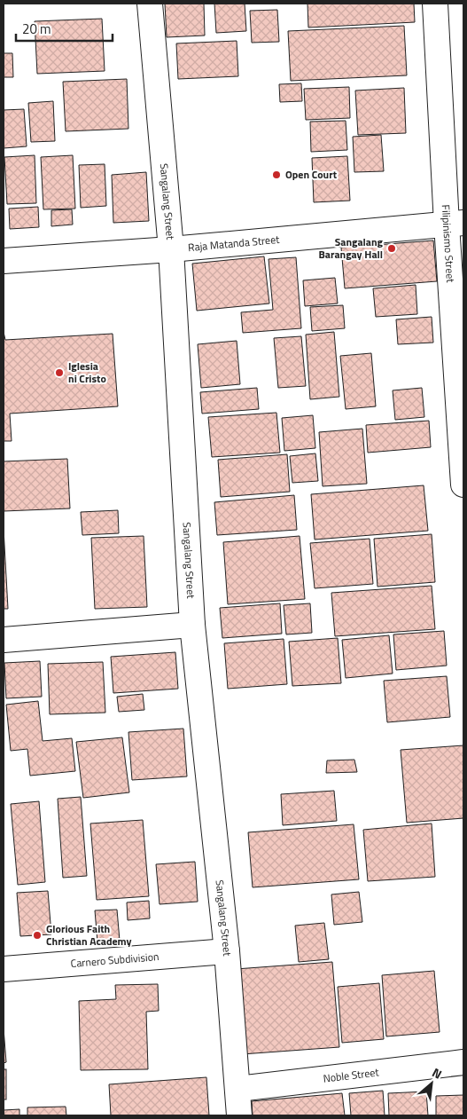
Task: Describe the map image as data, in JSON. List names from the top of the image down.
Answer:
{
  "streets": {
    "street": [
      "Sangalang Street",
      "Raja Matanda Street",
      "Filipinismo Street",
      "Carnero Subdivision",
      "Noble Street"
    ]
  },
  "crossings": [
    ["Sangalang Street", "Raja Matanda Street"],
    ["Sangalang Street", "Carnero Subdivision"],
    ["Sangalang Street", "Noble Street"],
    ["Raja Matanda Street", "Filipinismo Street"]
  ],
  "places": [
    "Open Court",
    "Sangalang Barangay Hall",
    "Iglesia ni Cristo",
    "Glorious Faith Christian Academy"
  ],
  "scale_bar": "20 m",
  "north": "top right"
}
